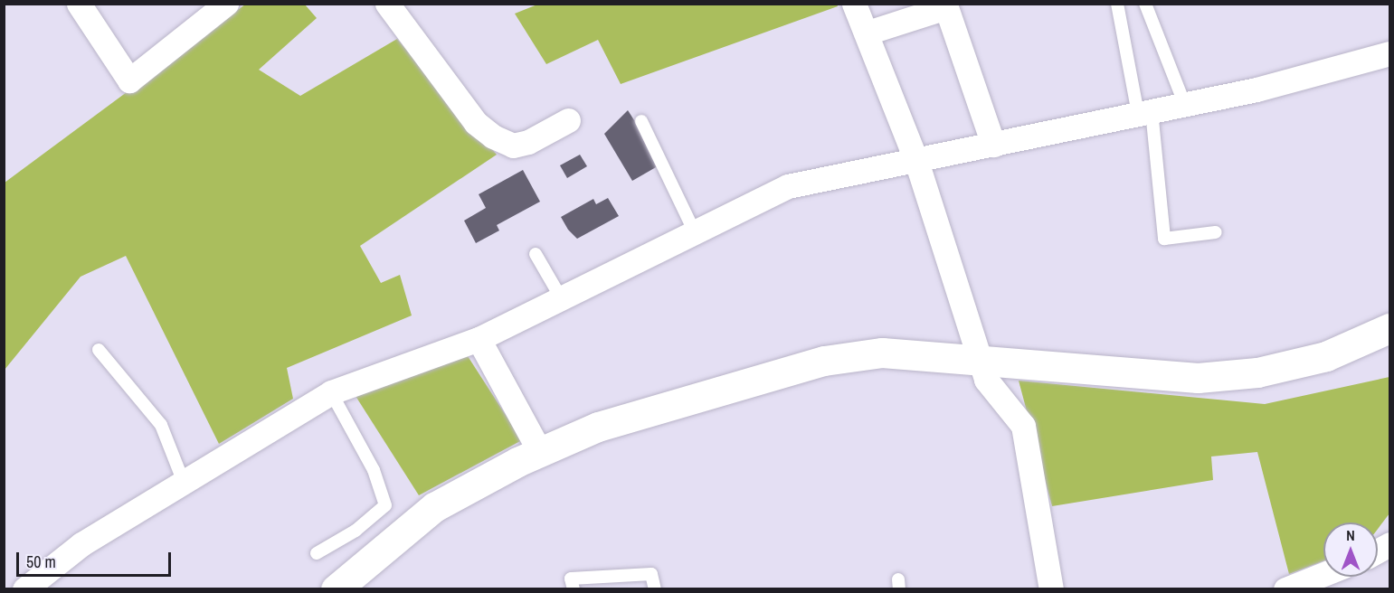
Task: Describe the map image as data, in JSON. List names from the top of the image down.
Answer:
{
  "scale_bar": "50 m",
  "north": "top"
}
